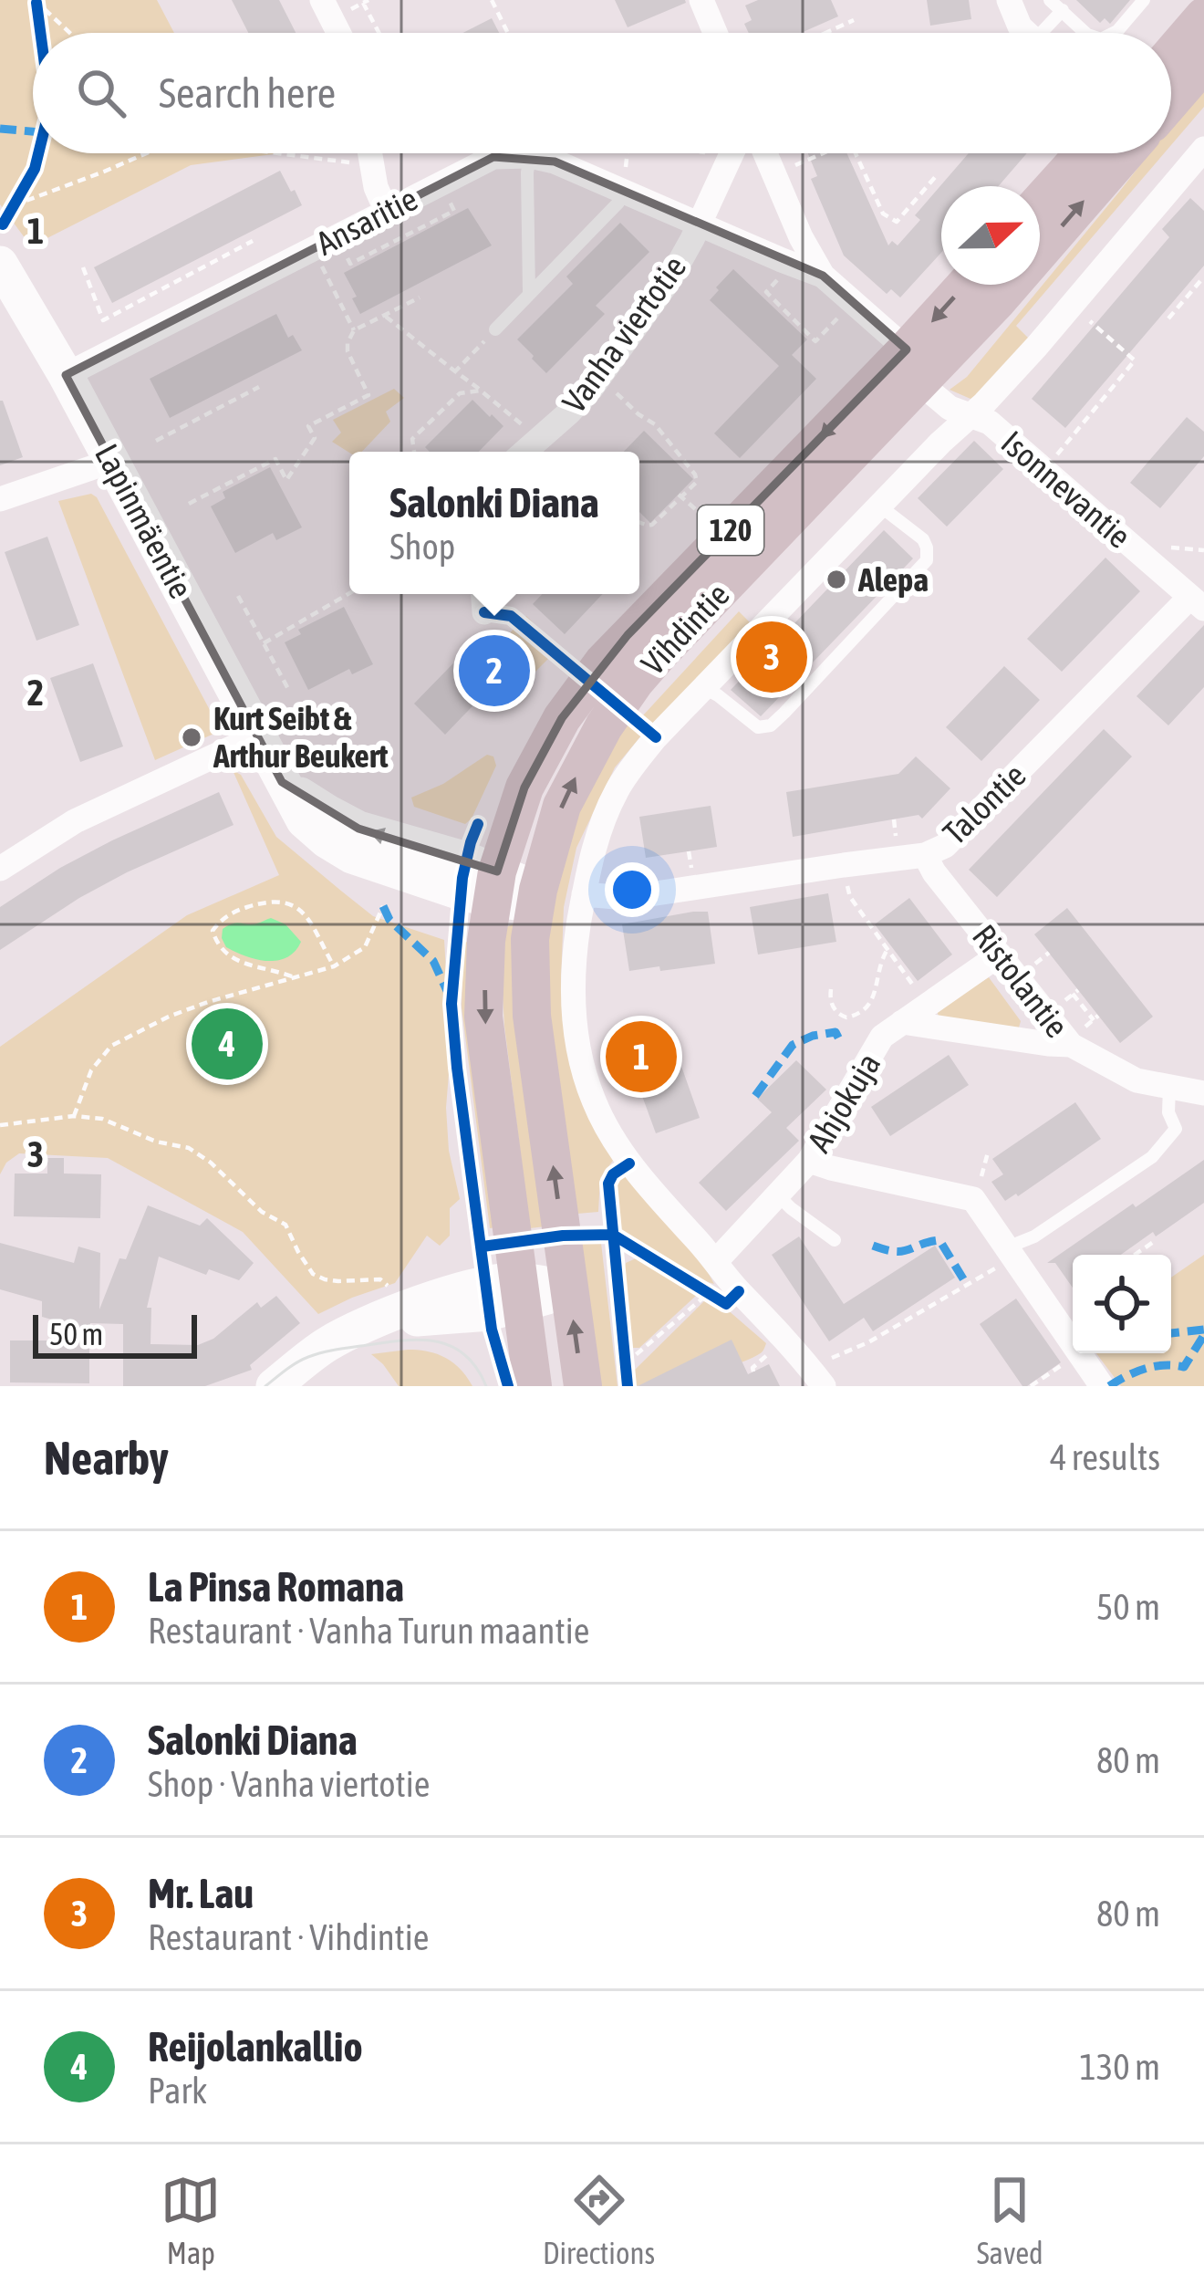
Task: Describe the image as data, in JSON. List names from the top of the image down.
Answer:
{
  "streets": {
    "main road": ["120", "Vihdintie"],
    "street": [
      "Ansaritie",
      "Vanha viertotie",
      "Isonnevantie",
      "Lapinmäentie",
      "Talontie",
      "Ristolantie",
      "Ahjokuja"
    ]
  },
  "crossings": [
    ["Ansaritie", "Vanha viertotie"],
    ["Ansaritie", "Isonnevantie"],
    ["Ansaritie", "Lapinmäentie"],
    ["Isonnevantie", "Vihdintie"],
    ["Isonnevantie", "Talontie"],
    ["Lapinmäentie", "Vihdintie"],
    ["Vihdintie", "Talontie"],
    ["Vihdintie", "Ahjokuja"],
    ["Talontie", "Ristolantie"],
    ["Ristolantie", "Ahjokuja"]
  ],
  "places": ["Alepa", "Kurt Seibt & Arthur Beukert"],
  "scale_bar": "50 m",
  "north": "right",
  "page": {
    "search": "Search here",
    "popup": ["Salonki Diana", "Shop"],
    "pins": [
      "3",
      "2",
      "4",
      "1"
    ],
    "scale": "50 m",
    "heading": ["Nearby", "4 results"],
    "list": [
      {
        "mark": "1",
        "name": "La Pinsa Romana",
        "note": "Restaurant · Vanha Turun maantie",
        "value": "50 m"
      },
      {
        "mark": "2",
        "name": "Salonki Diana",
        "note": "Shop · Vanha viertotie",
        "value": "80 m"
      },
      {
        "mark": "3",
        "name": "Mr. Lau",
        "note": "Restaurant · Vihdintie",
        "value": "80 m"
      },
      {
        "mark": "4",
        "name": "Reijolankallio",
        "note": "Park",
        "value": "130 m"
      }
    ],
    "nav": ["Map", "Directions", "Saved"]
  },
  "grid": {
    "rows": ["1", "2", "3"]
  }
}
